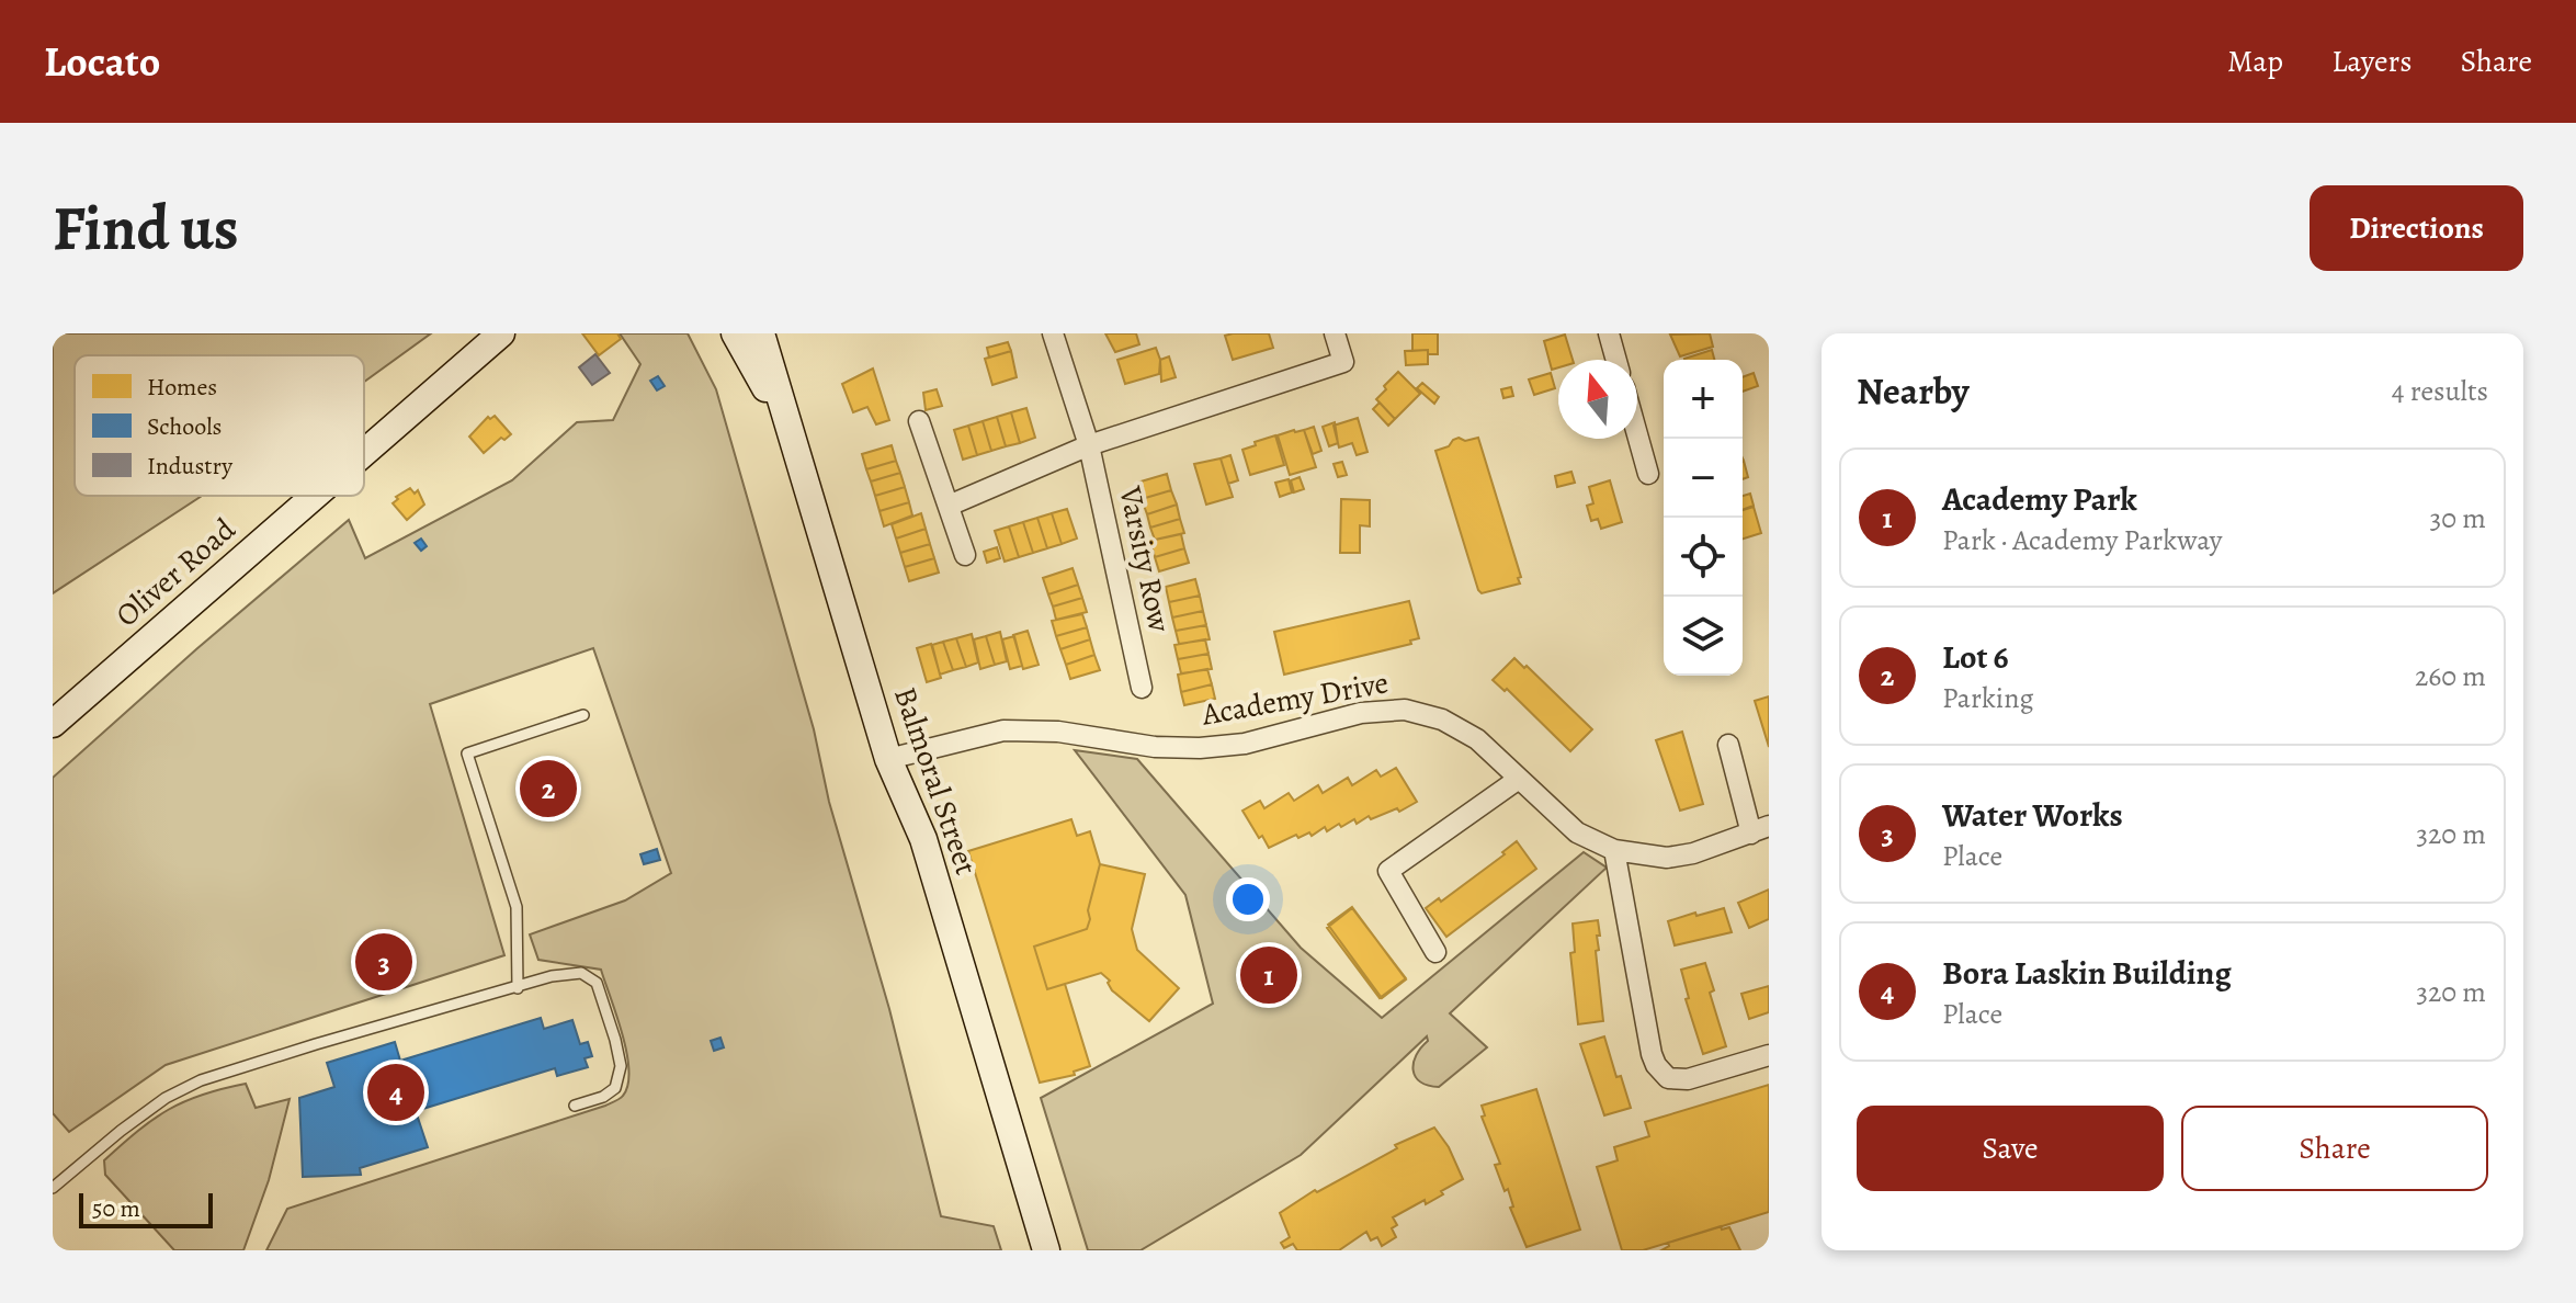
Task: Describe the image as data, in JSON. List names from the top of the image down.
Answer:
{
  "streets": {
    "main road": ["Oliver Road", "Balmoral Street"],
    "street": ["Varsity Row", "Academy Drive"]
  },
  "crossings": [
    ["Academy Drive", "Balmoral Street"]
  ],
  "legend": ["Homes", "Schools", "Industry"],
  "scale_bar": "50 m",
  "north": "top",
  "page": {
    "header": "Locato",
    "nav": ["Map", "Layers", "Share"],
    "buttons": [
      "Directions",
      ["Save", "Share"]
    ],
    "title": "Find us",
    "heading": ["Nearby", "4 results"],
    "map_buttons": ["+", "−"],
    "list": [
      {
        "mark": "1",
        "name": "Academy Park",
        "note": "Park · Academy Parkway",
        "value": "30 m"
      },
      {
        "mark": "2",
        "name": "Lot 6",
        "note": "Parking",
        "value": "260 m"
      },
      {
        "mark": "3",
        "name": "Water Works",
        "note": "Place",
        "value": "320 m"
      },
      {
        "mark": "4",
        "name": "Bora Laskin Building",
        "note": "Place",
        "value": "320 m"
      }
    ],
    "pins": [
      "2",
      "3",
      "1",
      "4"
    ],
    "scale": "50 m"
  }
}
